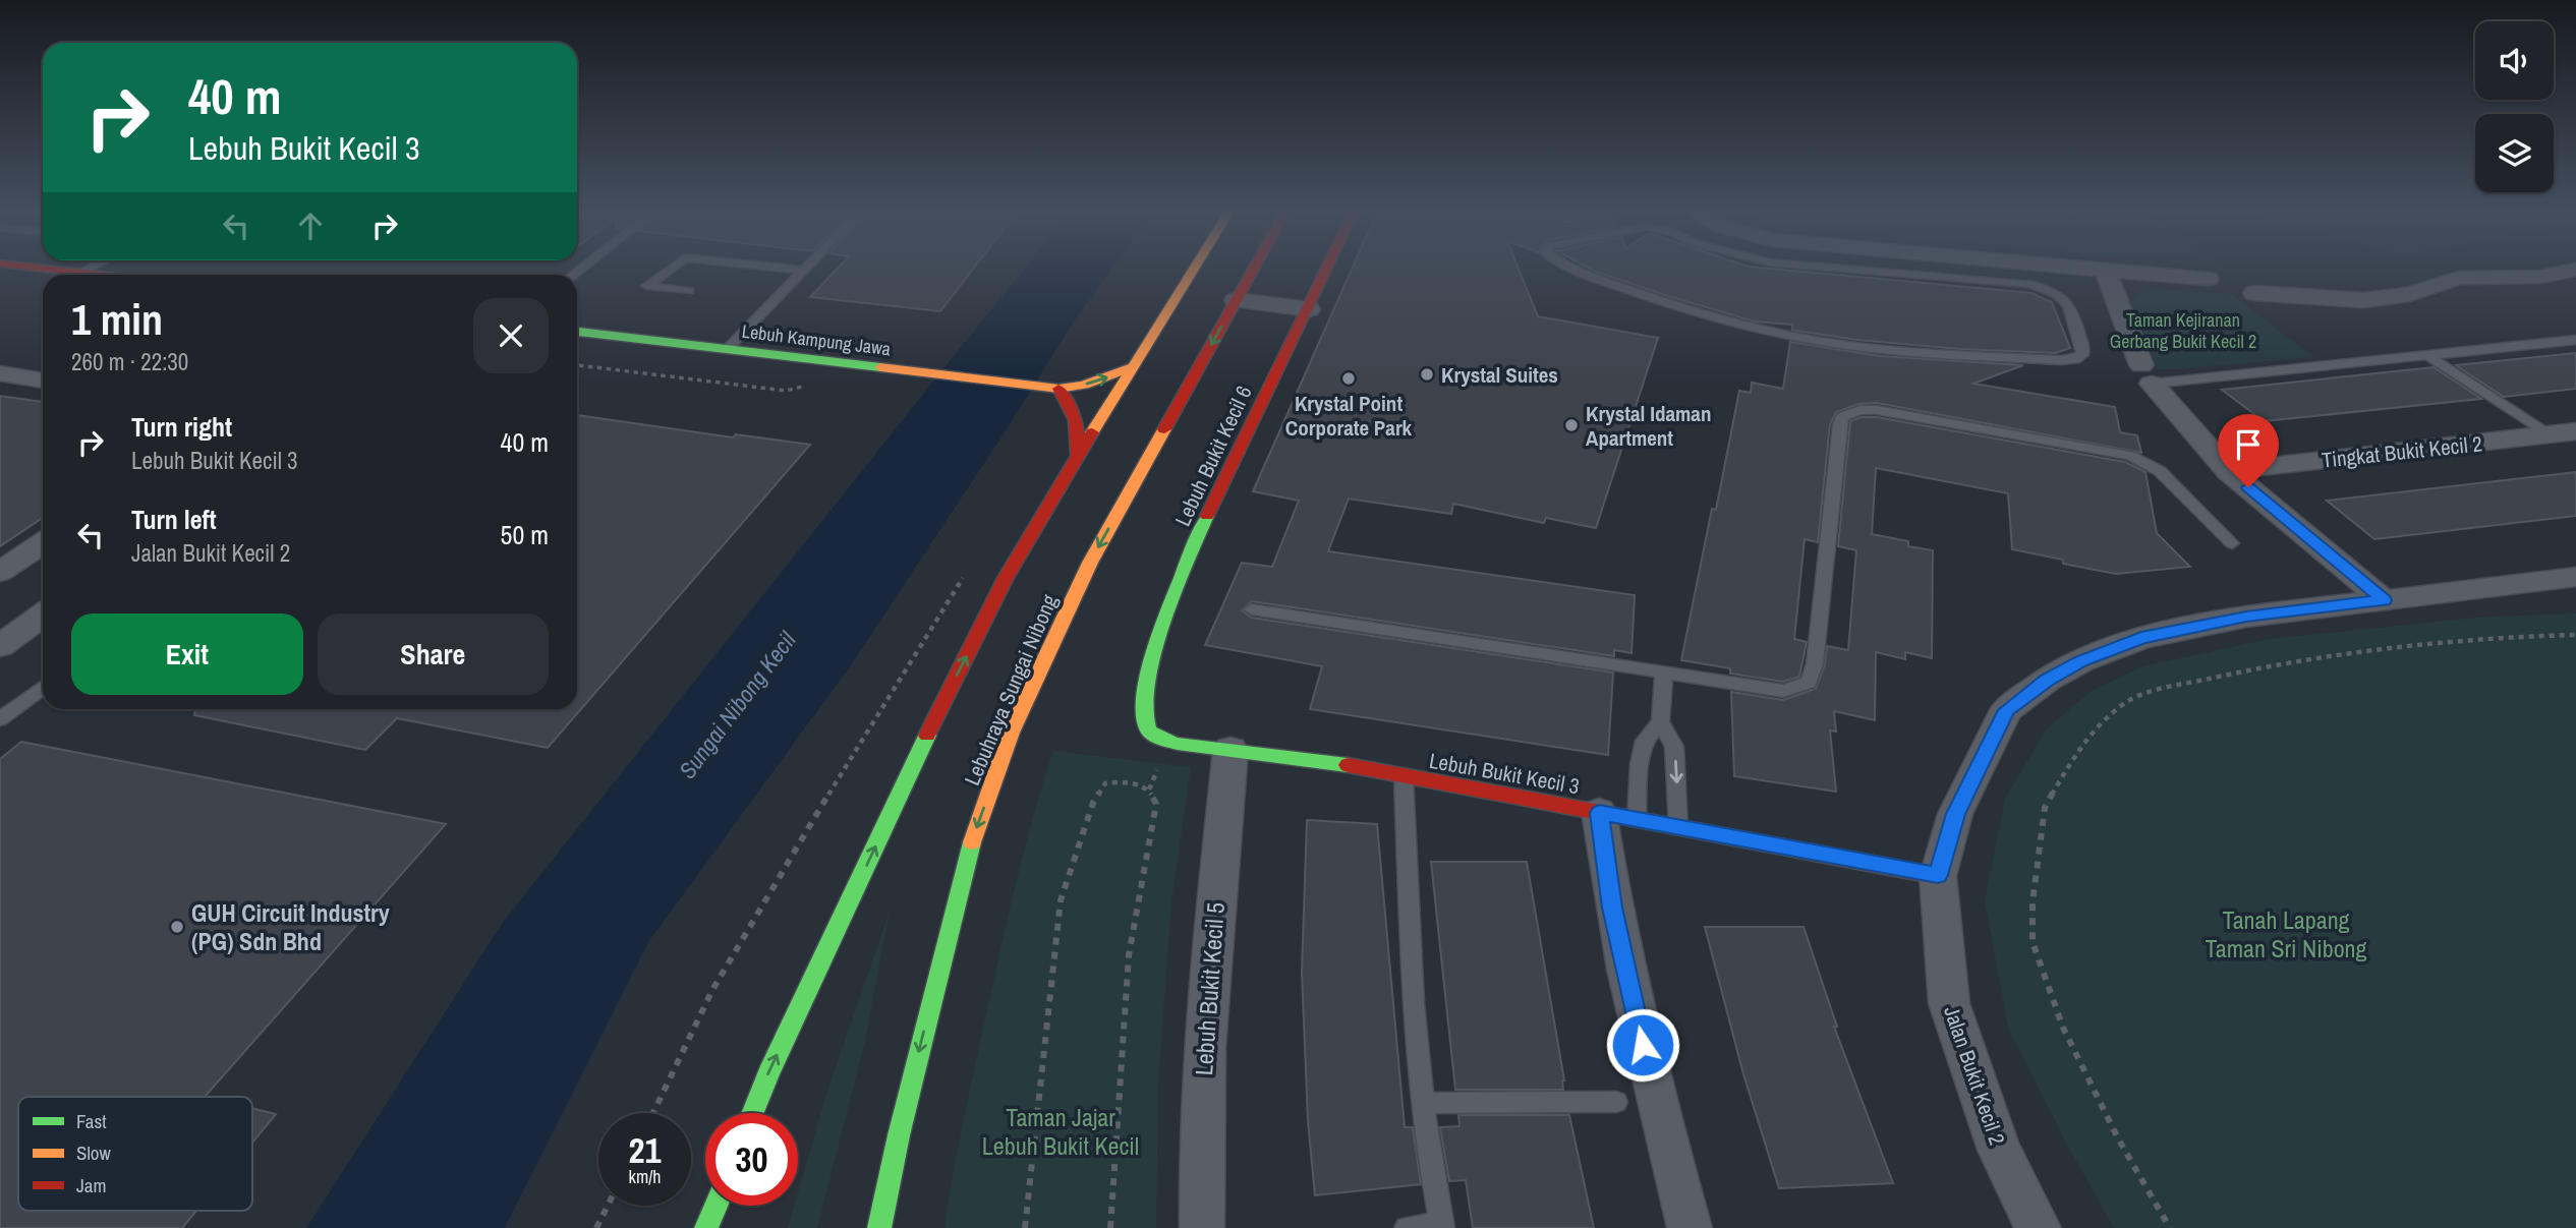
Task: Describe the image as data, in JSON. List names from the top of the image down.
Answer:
{
  "streets": {
    "main road": [
      "Lebuh Kampung Jawa",
      "Lebuh Bukit Kecil 6",
      "Lebuhraya Sungai Nibong",
      "Lebuh Bukit Kecil 3"
    ],
    "street": ["Tingkat Bukit Kecil 2", "Lebuh Bukit Kecil 5", "Jalan Bukit Kecil 2"]
  },
  "crossings": [
    ["Lebuh Bukit Kecil 6", "Lebuh Bukit Kecil 3"],
    ["Lebuh Bukit Kecil 3", "Lebuh Bukit Kecil 5"],
    ["Lebuh Bukit Kecil 3", "Jalan Bukit Kecil 2"]
  ],
  "water": ["Sungai Nibong Kecil"],
  "parks": ["Taman Kejiranan Gerbang Bukit Kecil 2", "Tanah Lapang Taman Sri Nibong", "Taman Jajar Lebuh Bukit Kecil"],
  "places": [
    "Krystal Suites",
    "Krystal Point Corporate Park",
    "Krystal Idaman Apartment",
    "GUH Circuit Industry (PG) Sdn Bhd"
  ],
  "legend": ["Fast", "Slow", "Jam"],
  "page": {
    "turn": ["40 m", "Lebuh Bukit Kecil 3"],
    "heading": ["1 min", "260 m · 22:30"],
    "list": [
      {
        "name": "Turn right",
        "note": "Lebuh Bukit Kecil 3",
        "value": "40 m"
      },
      {
        "name": "Turn left",
        "note": "Jalan Bukit Kecil 2",
        "value": "50 m"
      }
    ],
    "buttons": ["Exit", "Share"],
    "speed": "21 km/h",
    "limit": "30"
  }
}
